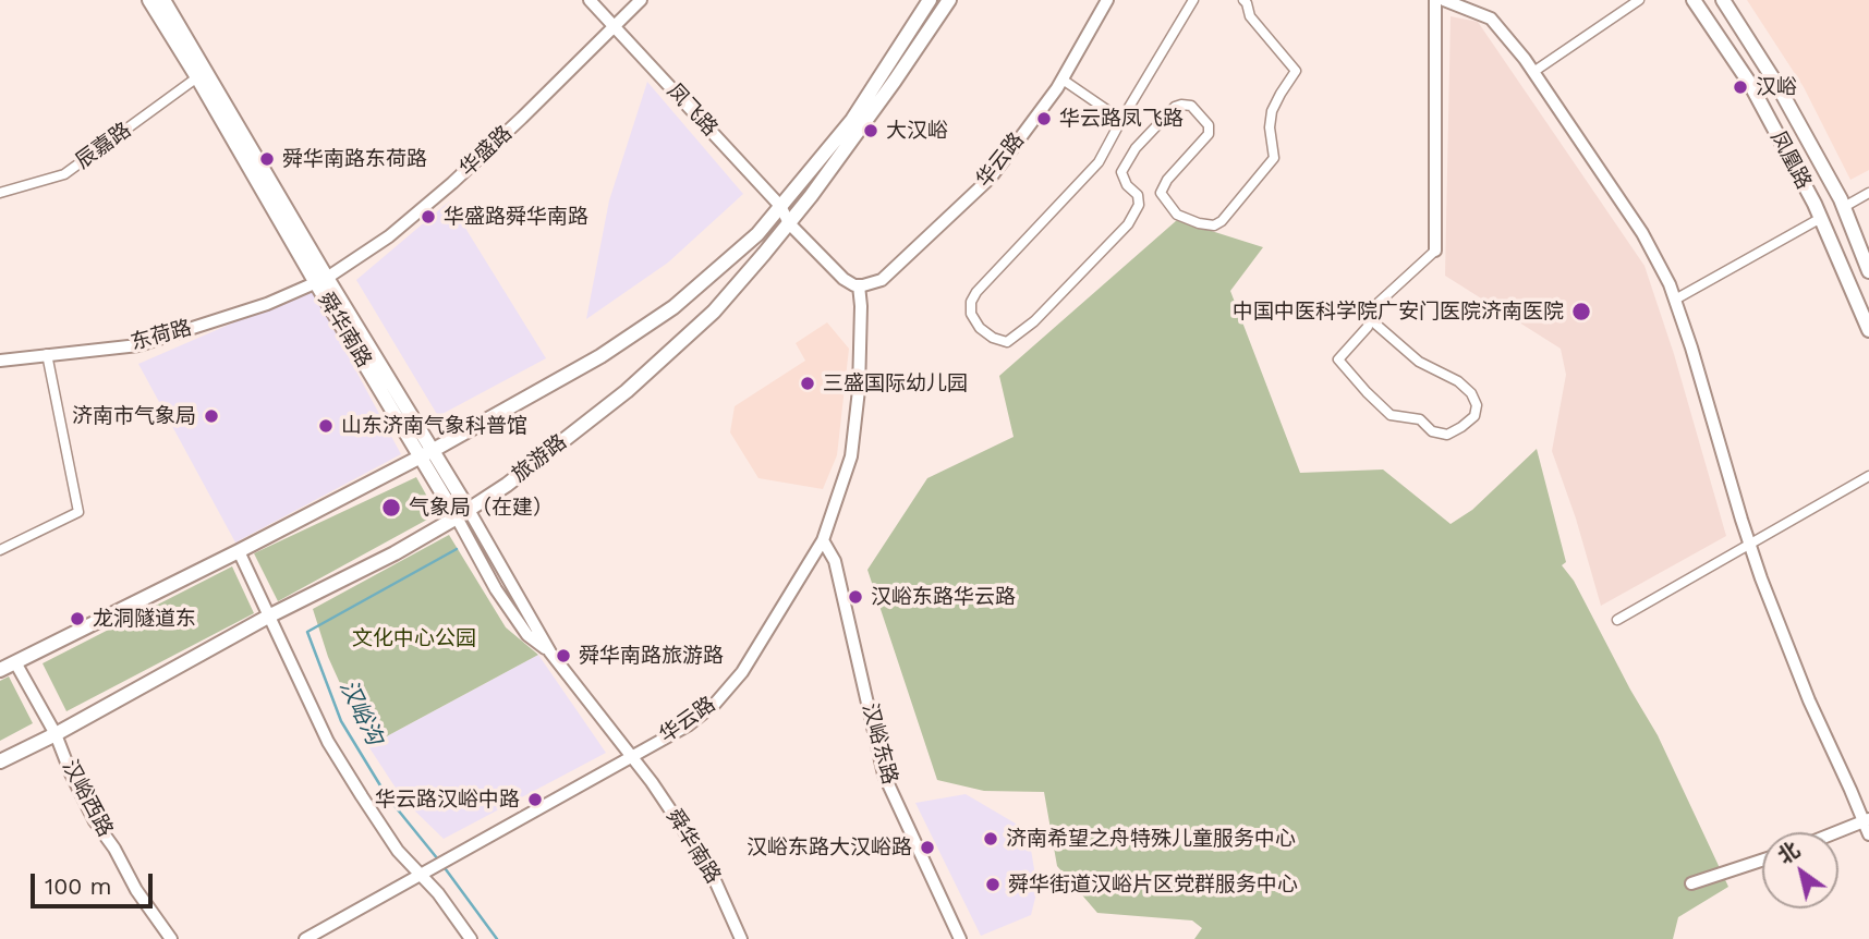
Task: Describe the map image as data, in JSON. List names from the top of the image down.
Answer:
{
  "streets": {
    "main road": ["凤凰路", "舜华南路", "旅游路"],
    "street": [
      "凤飞路",
      "辰嘉路",
      "华盛路",
      "华云路",
      "东荷路",
      "汉峪东路",
      "汉峪西路"
    ]
  },
  "crossings": [
    ["凤飞路", "华盛路"],
    ["凤飞路", "旅游路"],
    ["辰嘉路", "舜华南路"],
    ["华盛路", "舜华南路"],
    ["华盛路", "东荷路"],
    ["华云路", "舜华南路"],
    ["华云路", "汉峪东路"],
    ["舜华南路", "东荷路"],
    ["舜华南路", "旅游路"],
    ["旅游路", "汉峪西路"]
  ],
  "water": ["汉峪沟"],
  "parks": ["文化中心公园"],
  "places": [
    "汉峪",
    "华云路凤飞路",
    "大汉峪",
    "舜华南路东荷路",
    "华盛路舜华南路",
    "中国中医科学院广安门医院济南医院",
    "三盛国际幼儿园",
    "济南市气象局",
    "山东济南气象科普馆",
    "气象局（在建）",
    "汉峪东路华云路",
    "龙洞隧道东",
    "舜华南路旅游路",
    "华云路汉峪中路",
    "济南希望之舟特殊儿童服务中心",
    "汉峪东路大汉峪路",
    "舜华街道汉峪片区党群服务中心"
  ],
  "scale_bar": "100 m",
  "north": "top left"
}
